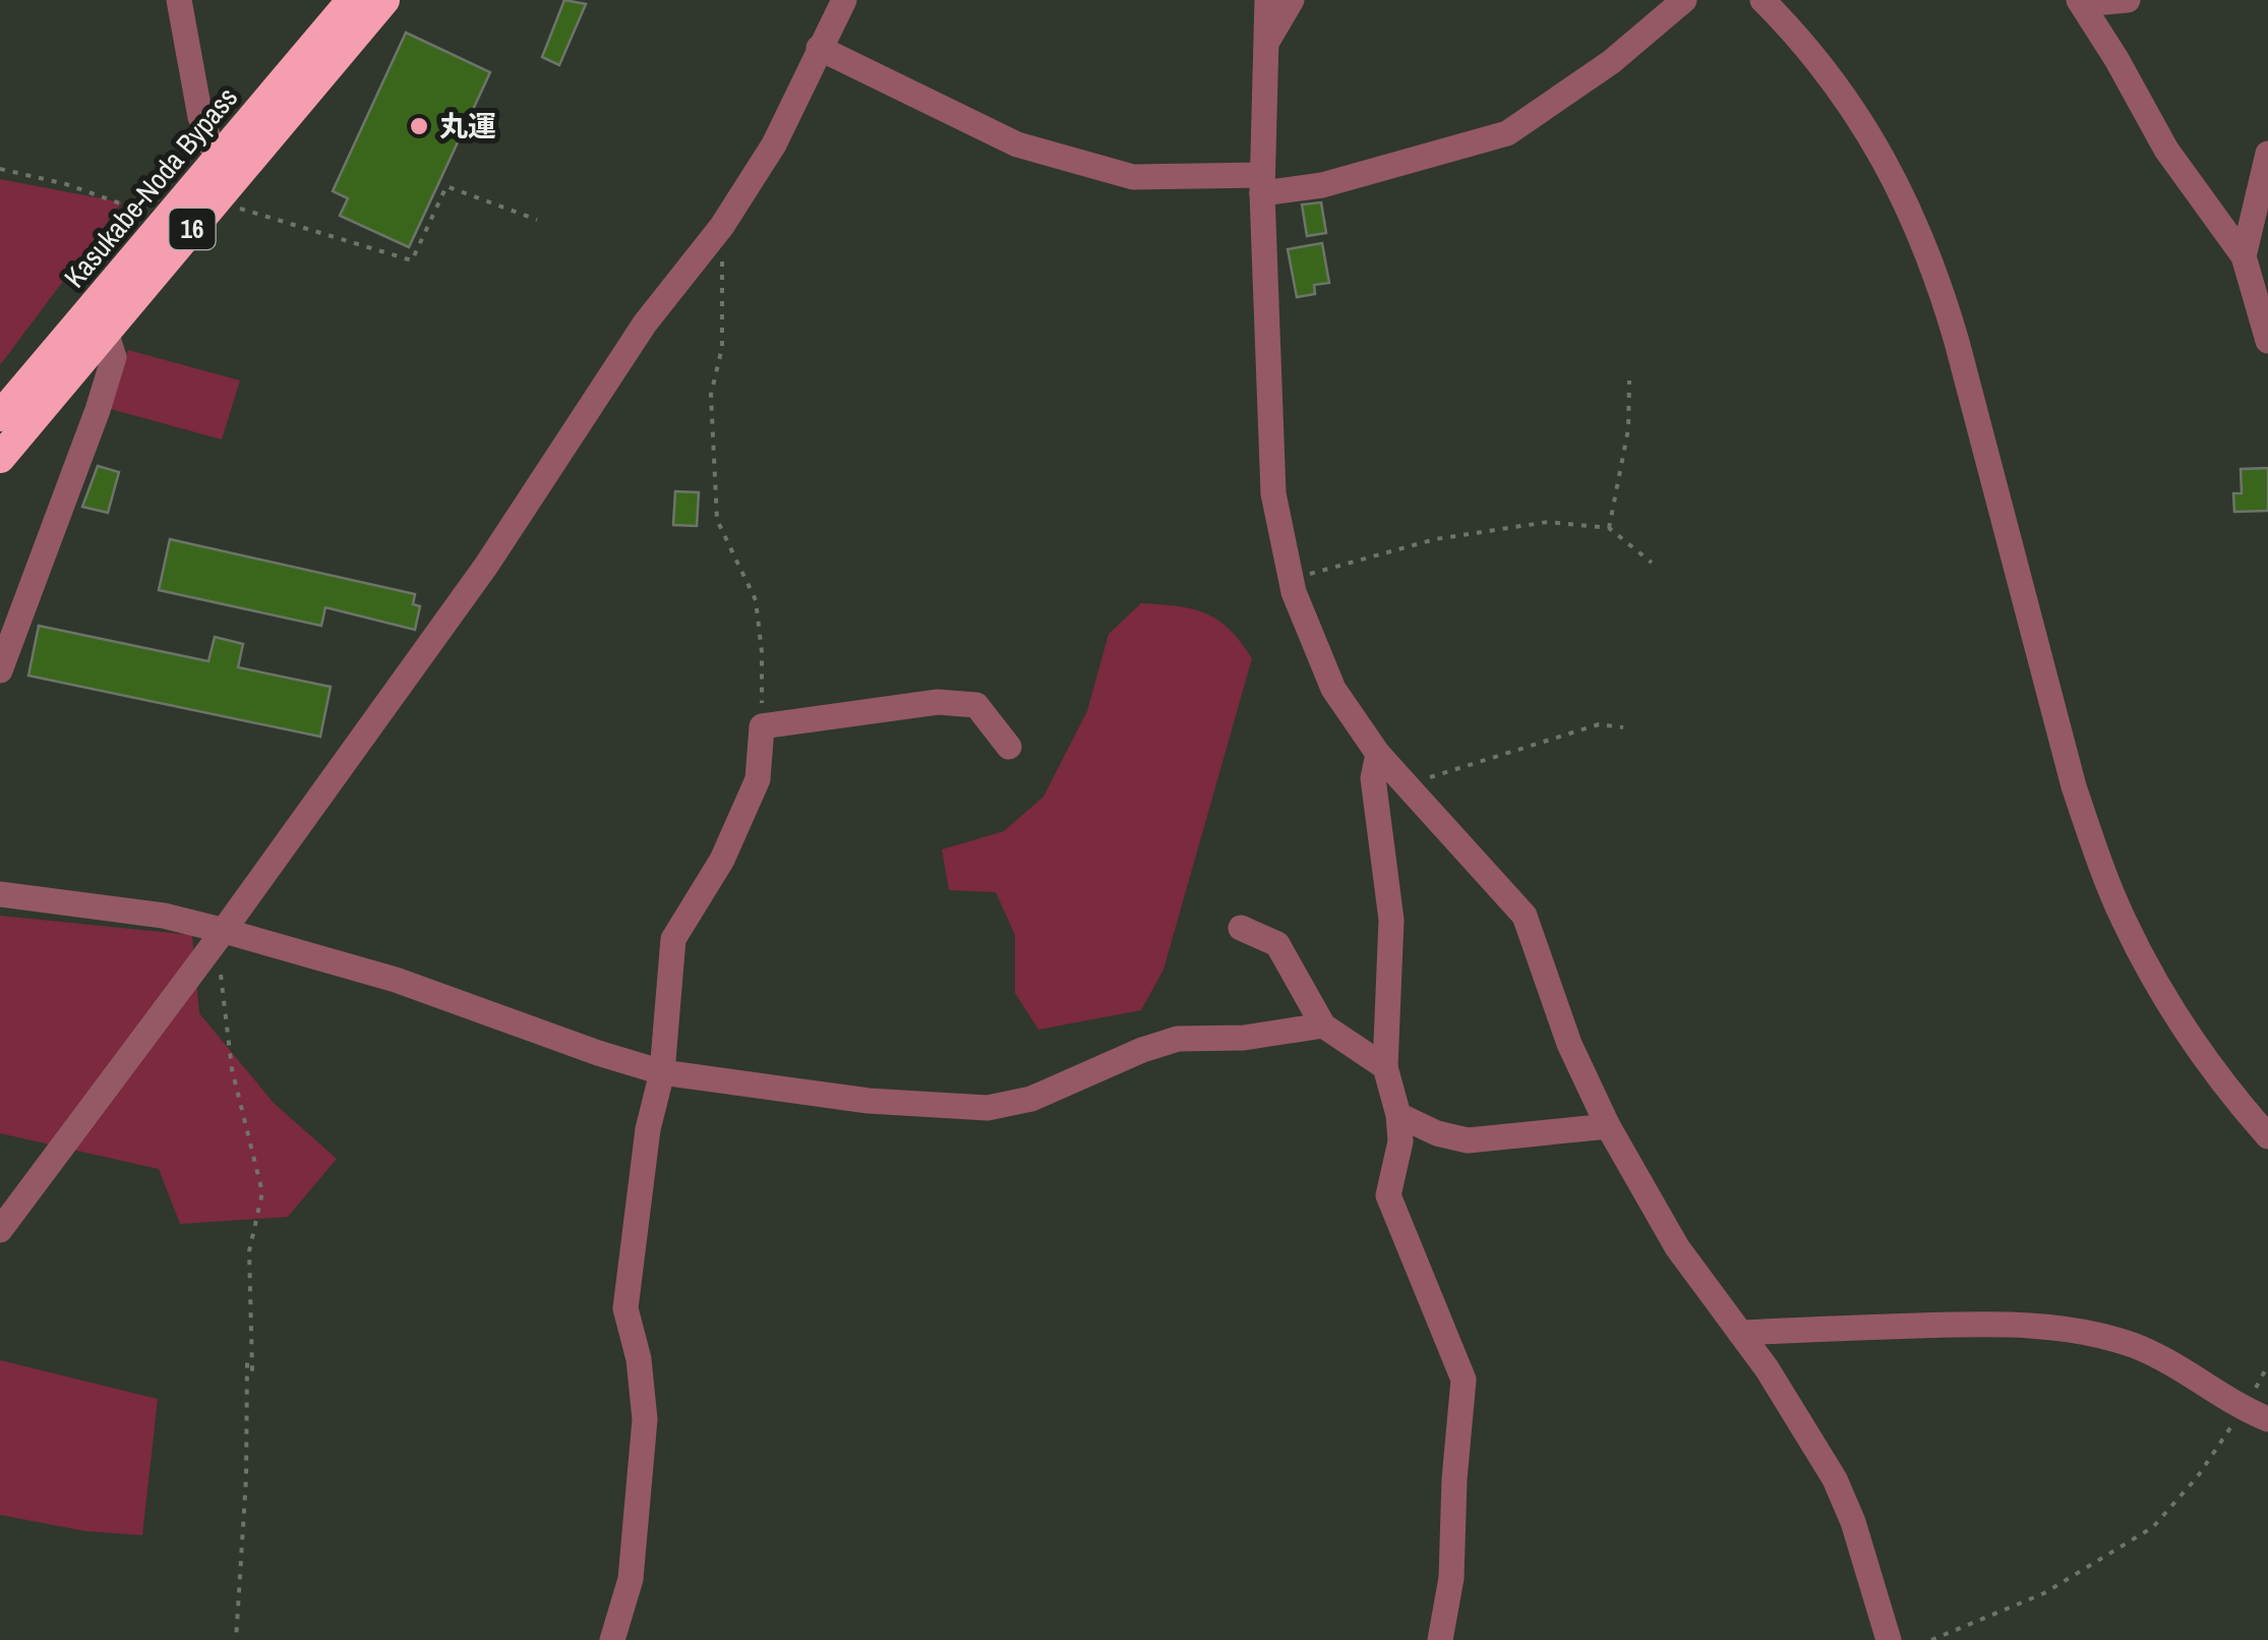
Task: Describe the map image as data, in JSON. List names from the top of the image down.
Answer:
{
  "streets": {
    "highway": ["Kasukabe-Noda Bypass", "16"]
  },
  "places": ["丸運"]
}
